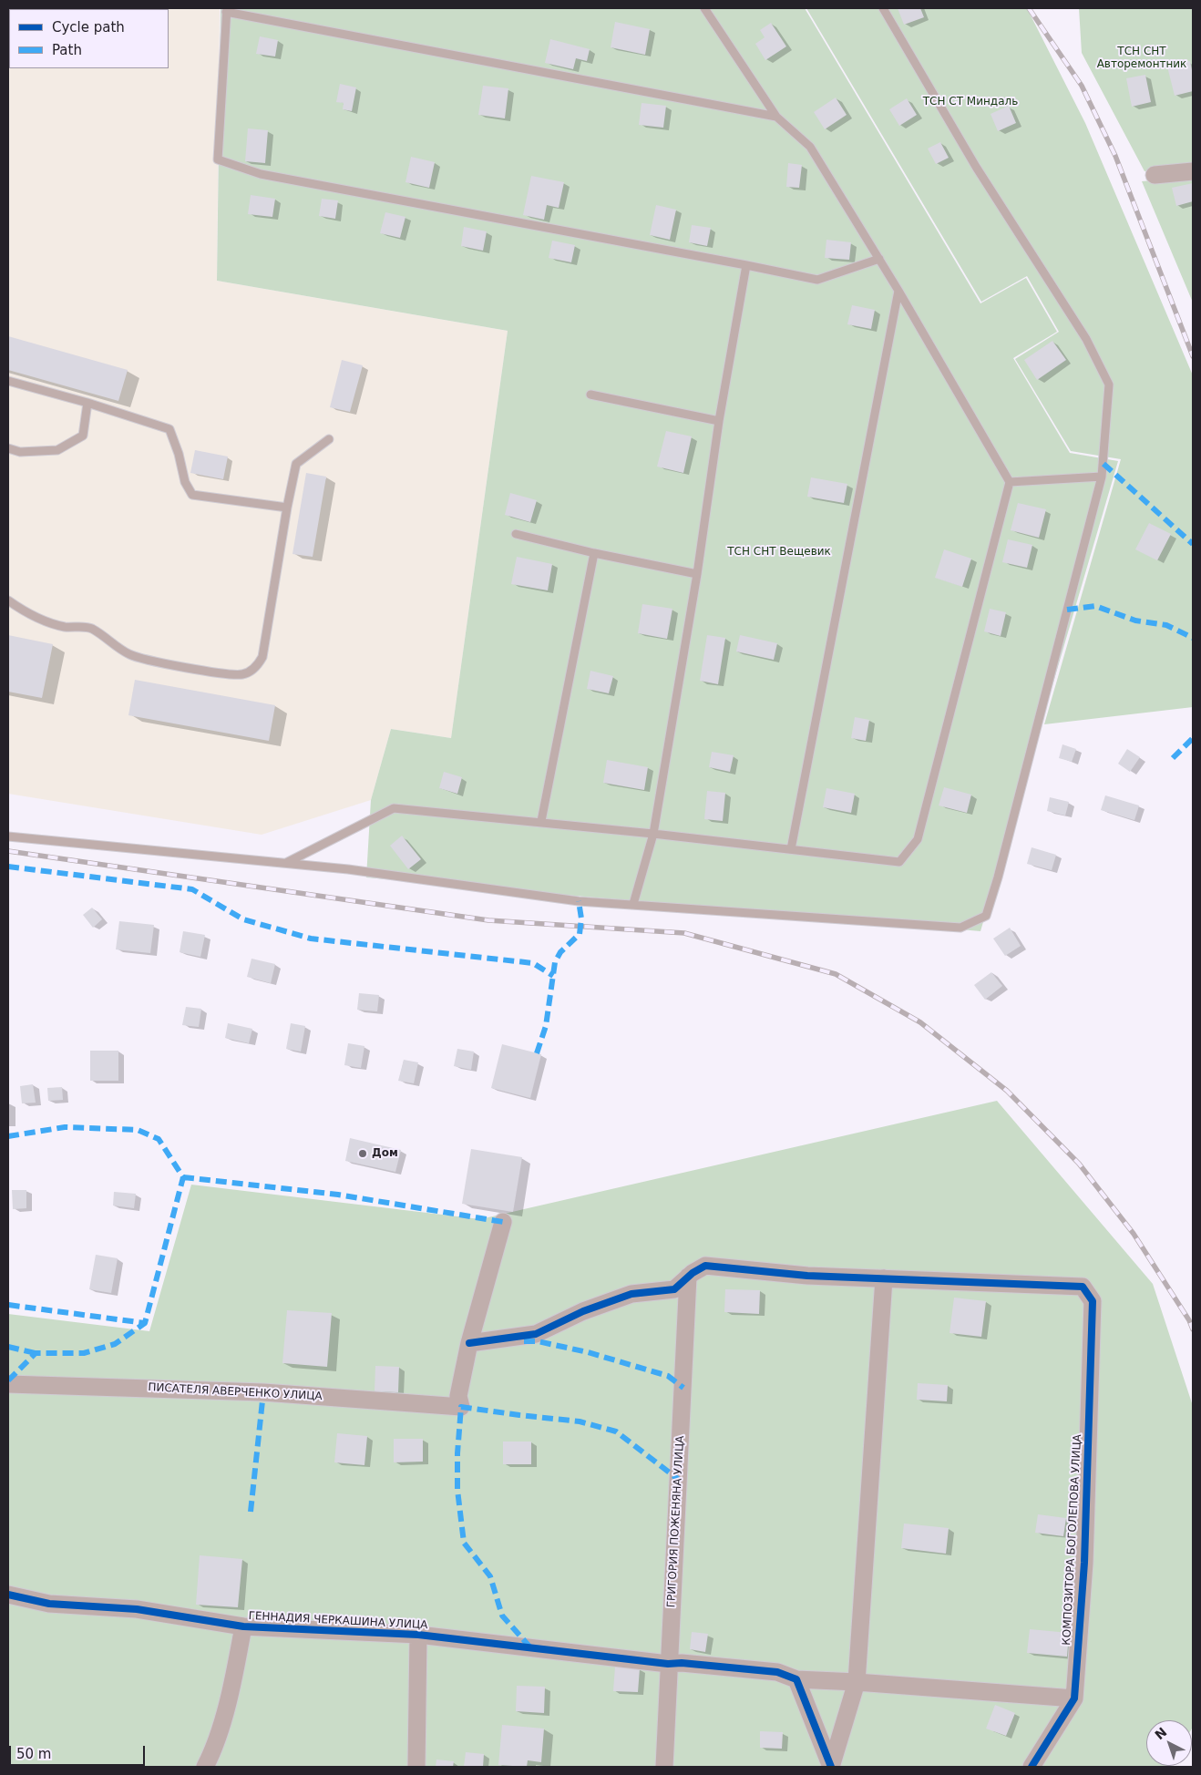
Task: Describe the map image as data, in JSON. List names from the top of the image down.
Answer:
{
  "streets": {
    "street": [
      "ПИСАТЕЛЯ АВЕРЧЕНКО УЛИЦА",
      "ГРИГОРИЯ ПОЖЕНЯНА УЛИЦА",
      "КОМПОЗИТОРА БОГОЛЕПОВА УЛИЦА",
      "ГЕННАДИЯ ЧЕРКАШИНА УЛИЦА"
    ]
  },
  "crossings": [
    ["ГРИГОРИЯ ПОЖЕНЯНА УЛИЦА", "ГЕННАДИЯ ЧЕРКАШИНА УЛИЦА"],
    ["КОМПОЗИТОРА БОГОЛЕПОВА УЛИЦА", "ГЕННАДИЯ ЧЕРКАШИНА УЛИЦА"]
  ],
  "parks": ["ТСН СНТ Авторемонтник", "ТСН СТ Миндаль", "ТСН СНТ Вещевик"],
  "places": ["Дом"],
  "legend": ["Cycle path", "Path"],
  "scale_bar": "50 m",
  "north": "top left"
}
